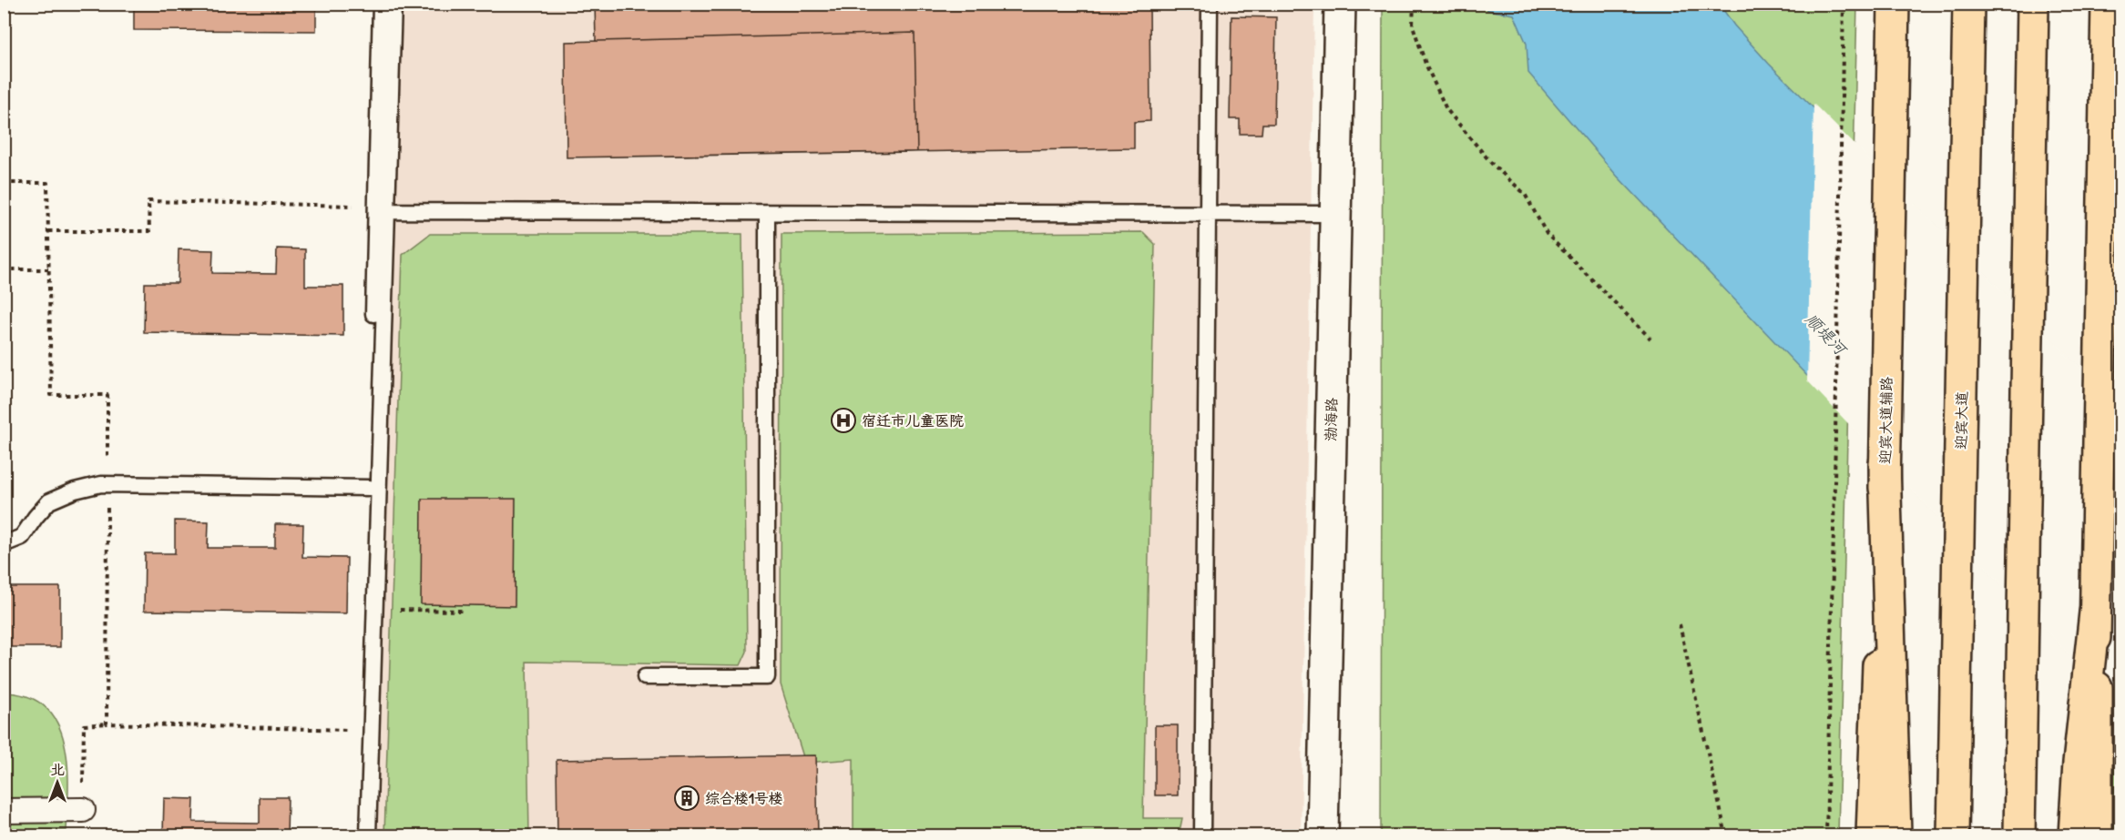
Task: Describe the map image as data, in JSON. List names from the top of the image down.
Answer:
{
  "streets": {
    "main road": ["迎宾大道辅路", "迎宾大道"],
    "street": ["渤海路"]
  },
  "water": ["顺堤河"],
  "places": {
    "hospital": ["宿迁市儿童医院"],
    "building": ["综合楼1号楼"]
  },
  "north": "top"
}
